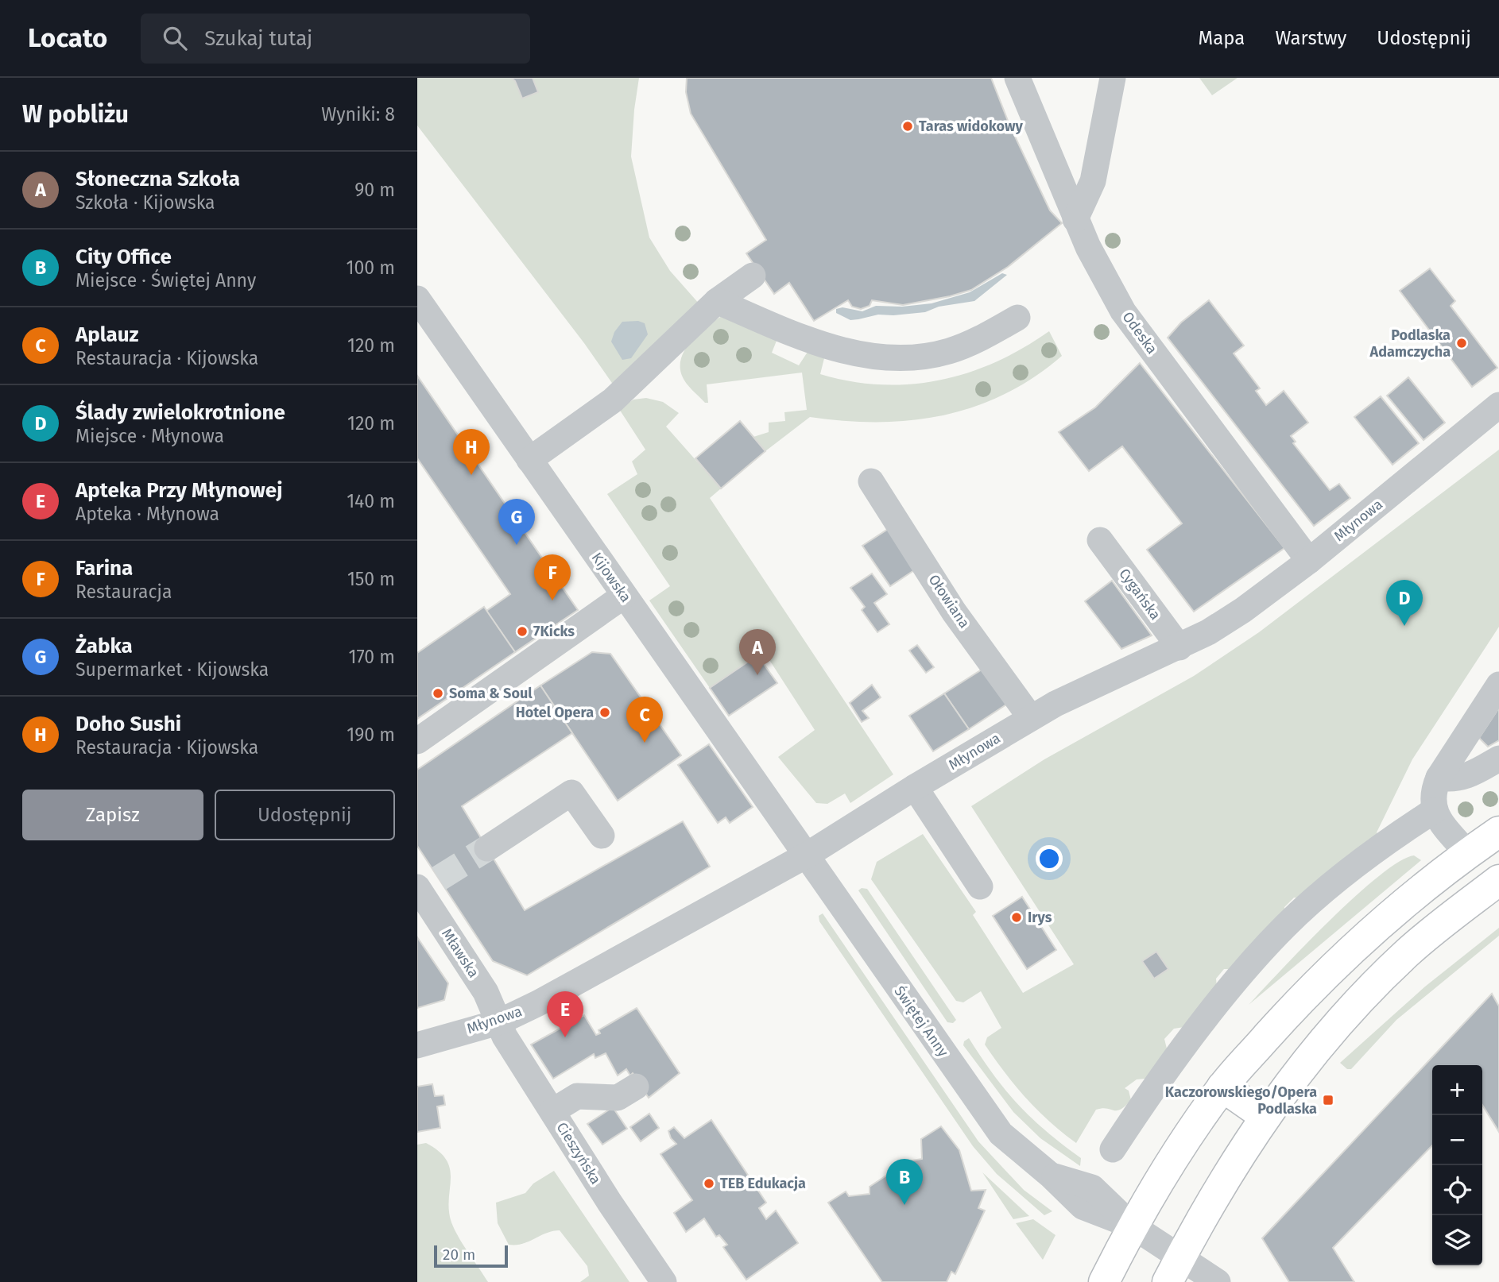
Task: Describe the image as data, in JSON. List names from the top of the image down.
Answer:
{
  "streets": {
    "street": [
      "Odeska",
      "Młynowa",
      "Kijowska",
      "Cygańska",
      "Ołowiana",
      "Mławska",
      "Świętej Anny",
      "Cieszyńska"
    ]
  },
  "crossings": [
    ["Odeska", "Młynowa"],
    ["Młynowa", "Kijowska"],
    ["Młynowa", "Cygańska"],
    ["Młynowa", "Ołowiana"],
    ["Młynowa", "Mławska"],
    ["Młynowa", "Świętej Anny"],
    ["Młynowa", "Cieszyńska"],
    ["Kijowska", "Świętej Anny"],
    ["Mławska", "Cieszyńska"]
  ],
  "places": {
    "other": [
      "Taras widokowy",
      "Podlaska Adamczycha",
      "7Kicks",
      "Soma & Soul",
      "Hotel Opera",
      "Irys",
      "TEB Edukacja"
    ],
    "transit": ["Kaczorowskiego/Opera Podlaska"]
  },
  "scale_bar": "20 m",
  "page": {
    "header": "Locato",
    "search": "Szukaj tutaj",
    "nav": ["Mapa", "Warstwy", "Udostępnij"],
    "heading": ["W pobliżu", "Wyniki: 8"],
    "list": [
      {
        "mark": "A",
        "name": "Słoneczna Szkoła",
        "note": "Szkoła · Kijowska",
        "value": "90 m"
      },
      {
        "mark": "B",
        "name": "City Office",
        "note": "Miejsce · Świętej Anny",
        "value": "100 m"
      },
      {
        "mark": "C",
        "name": "Aplauz",
        "note": "Restauracja · Kijowska",
        "value": "120 m"
      },
      {
        "mark": "D",
        "name": "Ślady zwielokrotnione",
        "note": "Miejsce · Młynowa",
        "value": "120 m"
      },
      {
        "mark": "E",
        "name": "Apteka Przy Młynowej",
        "note": "Apteka · Młynowa",
        "value": "140 m"
      },
      {
        "mark": "F",
        "name": "Farina",
        "note": "Restauracja",
        "value": "150 m"
      },
      {
        "mark": "G",
        "name": "Żabka",
        "note": "Supermarket · Kijowska",
        "value": "170 m"
      },
      {
        "mark": "H",
        "name": "Doho Sushi",
        "note": "Restauracja · Kijowska",
        "value": "190 m"
      }
    ],
    "pins": [
      "H",
      "G",
      "F",
      "D",
      "A",
      "C",
      "E",
      "B"
    ],
    "buttons": ["Zapisz", "Udostępnij"],
    "map_buttons": ["+", "−"],
    "scale": "20 m"
  }
}
